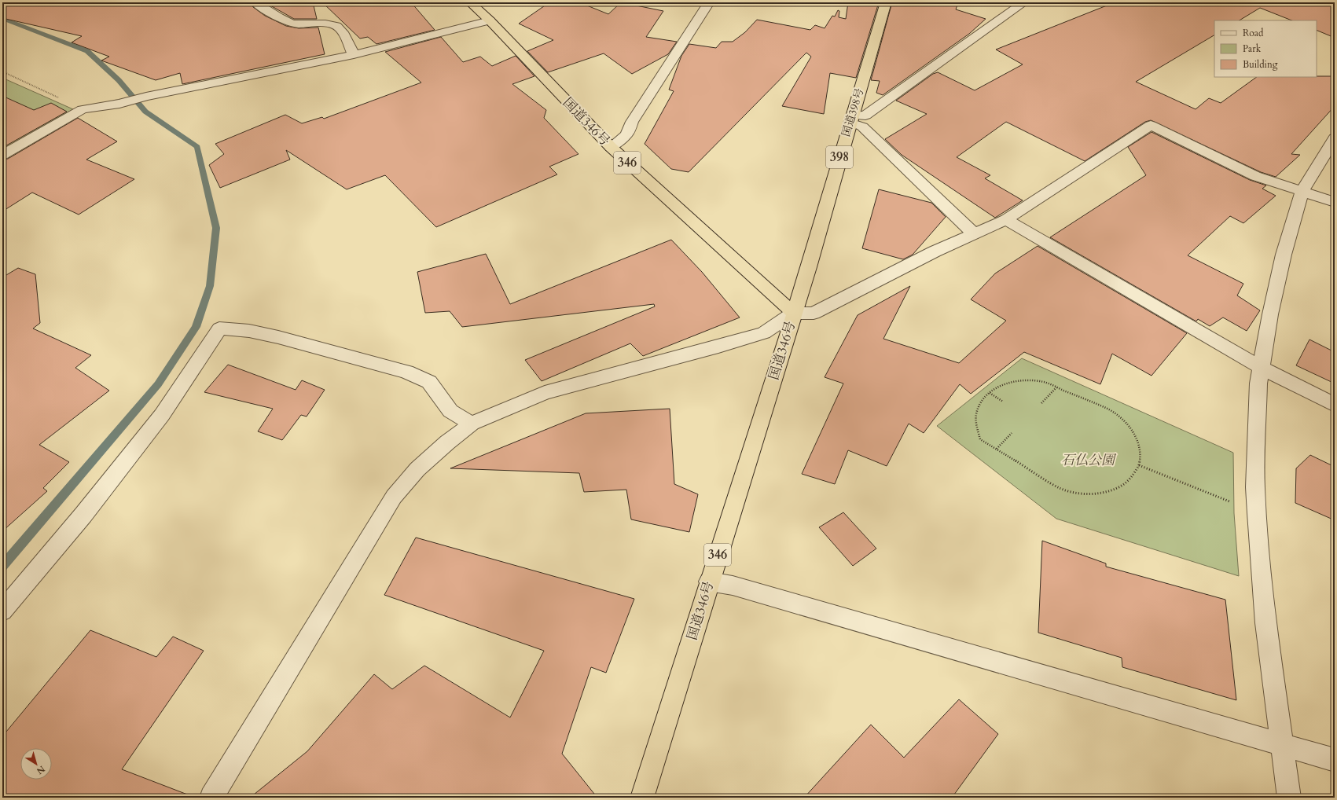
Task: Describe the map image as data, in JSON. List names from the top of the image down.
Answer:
{
  "streets": {
    "highway": [
      "国道398号",
      "国道346号",
      "398",
      "346"
    ]
  },
  "crossings": [
    ["国道398号", "国道346号"]
  ],
  "parks": ["石仏公園"],
  "legend": ["Road", "Park", "Building"],
  "north": "bottom right"
}
